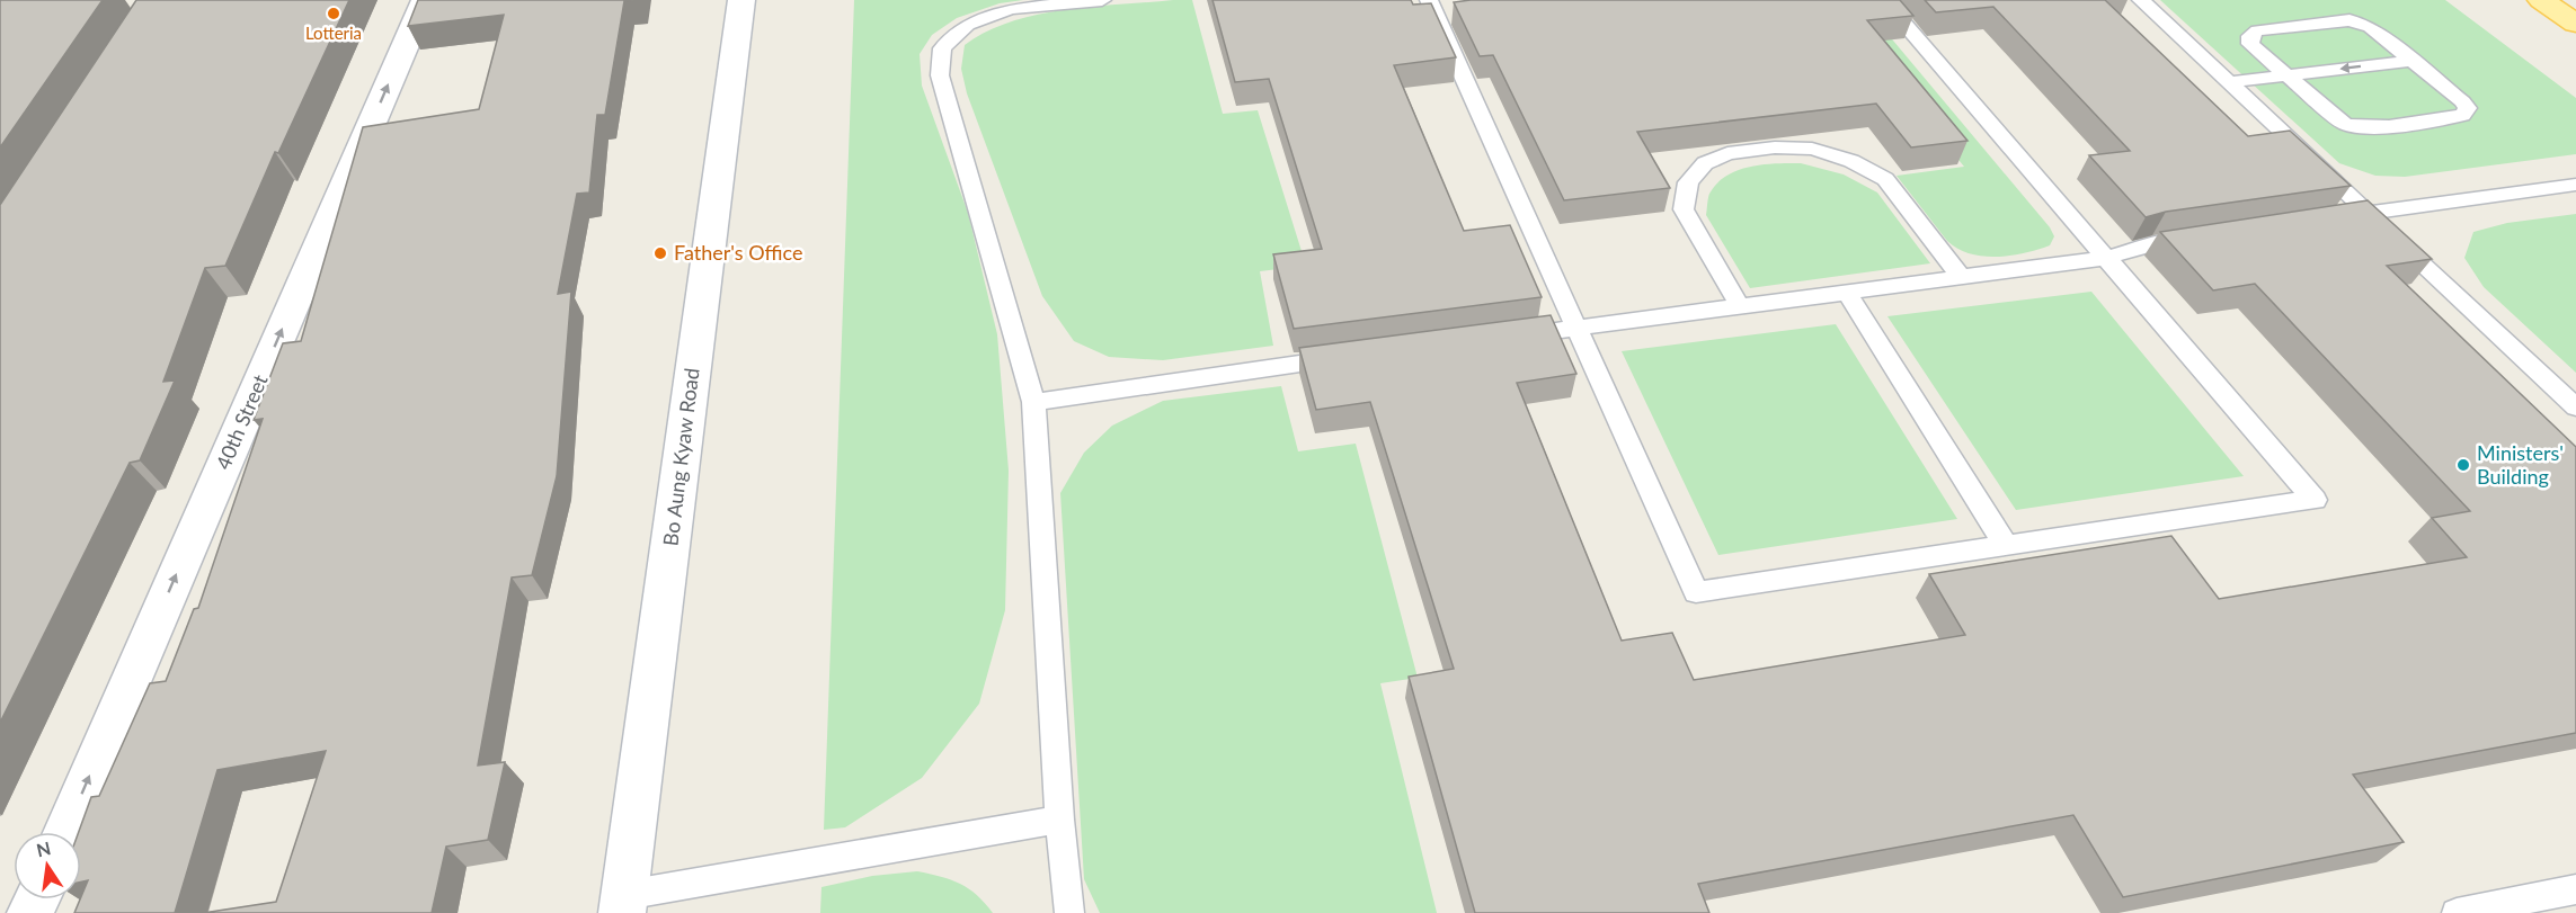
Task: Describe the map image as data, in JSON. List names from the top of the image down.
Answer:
{
  "streets": {
    "main road": ["40th Street", "Bo Aung Kyaw Road"]
  },
  "one_way": ["40th Street"],
  "places": ["Lotteria", "Father's Office", "Ministers' Building"],
  "north": "top"
}
